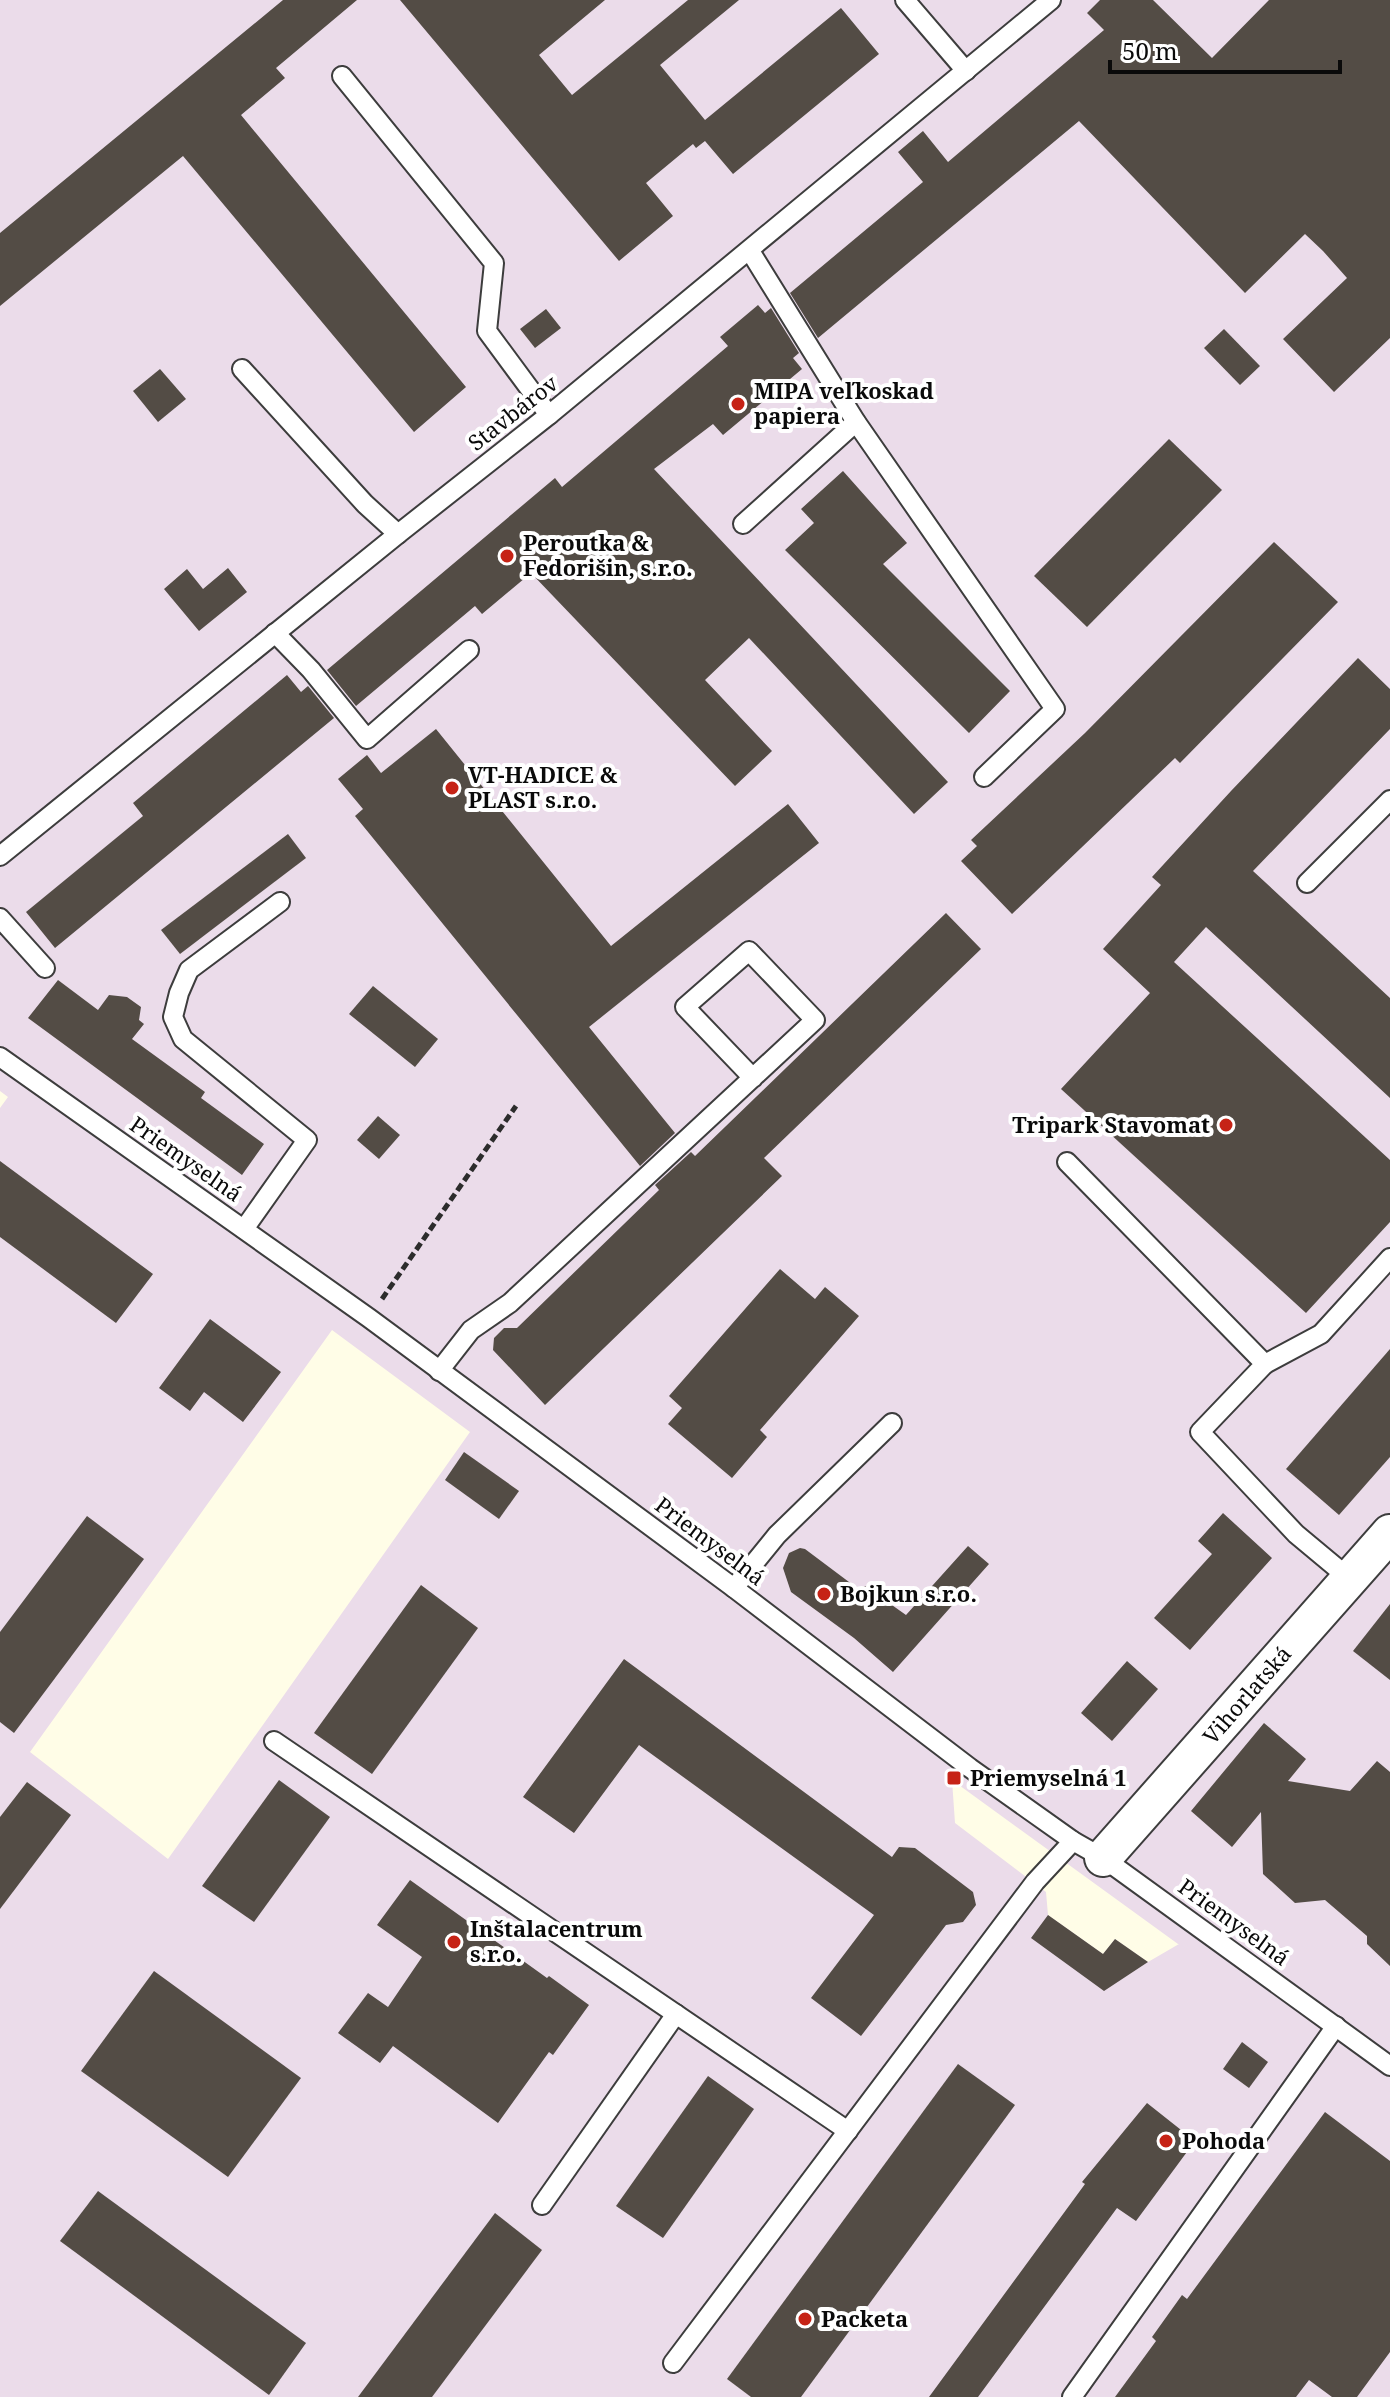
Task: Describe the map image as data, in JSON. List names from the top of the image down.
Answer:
{
  "streets": {
    "street": ["Vihorlatská"],
    "lane": ["Stavbárov", "Priemyselná"]
  },
  "crossings": [
    ["Priemyselná", "Vihorlatská"]
  ],
  "places": {
    "other": [
      "MIPA veľkoskad papiera",
      "Peroutka & Fedorišin, s.r.o.",
      "VT-HADICE & PLAST s.r.o.",
      "Tripark Stavomat",
      "Bojkun s.r.o.",
      "Inštalacentrum s.r.o.",
      "Pohoda",
      "Packeta"
    ],
    "transit": ["Priemyselná 1"]
  },
  "scale_bar": "50 m"
}
